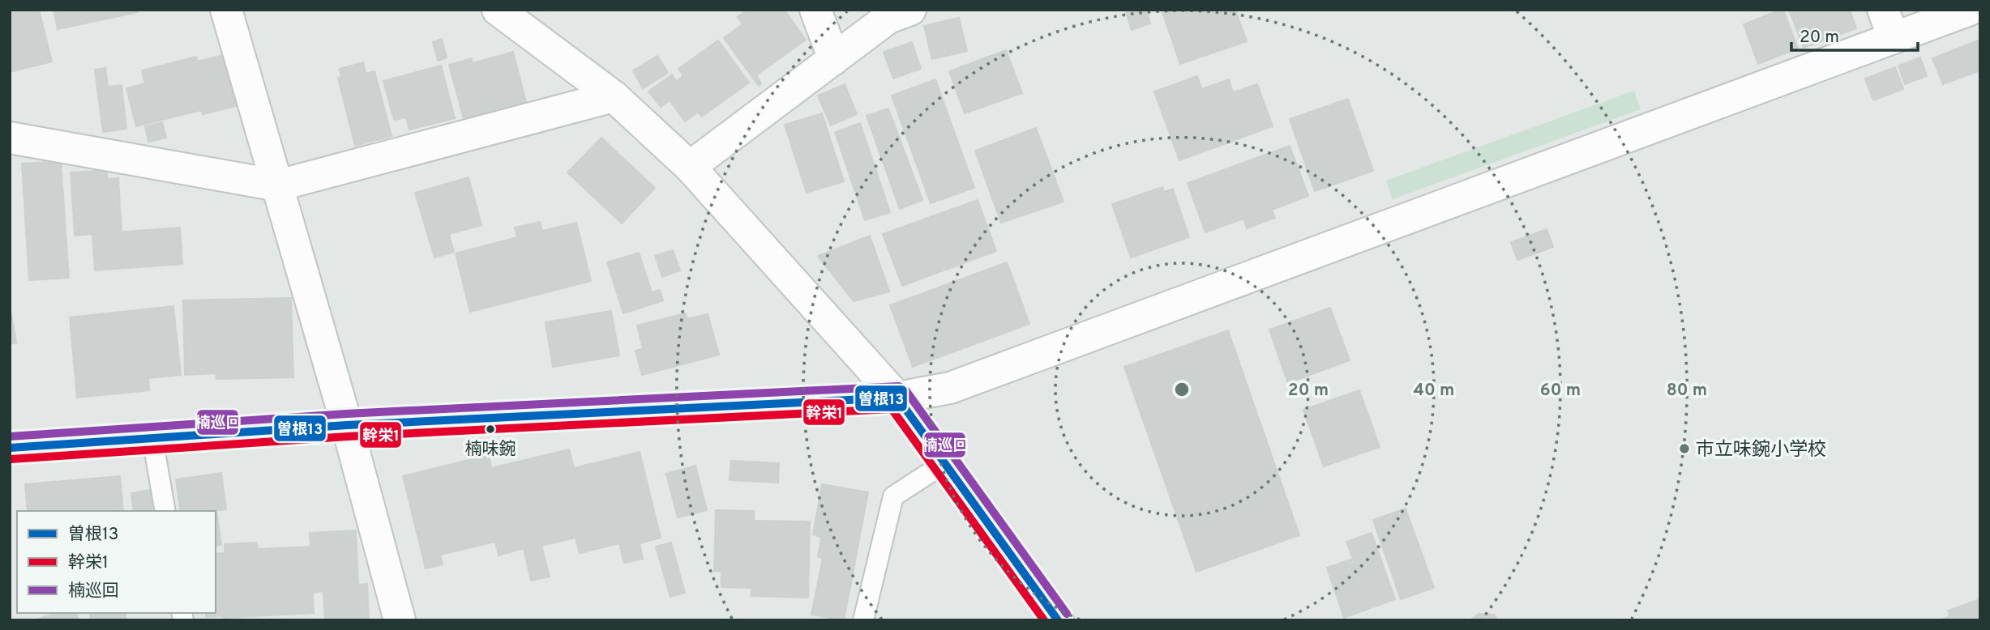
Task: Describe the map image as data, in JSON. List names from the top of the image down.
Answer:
{
  "places": ["楠味鋺", "市立味鋺小学校"],
  "lines": ["transit line 楠巡回", "transit line 曽根13", "transit line 幹栄1"],
  "legend": ["曽根13", "幹栄1", "楠巡回"],
  "scale_bar": "20 m",
  "rings": [
    "20 m",
    "40 m",
    "60 m",
    "80 m"
  ]
}
